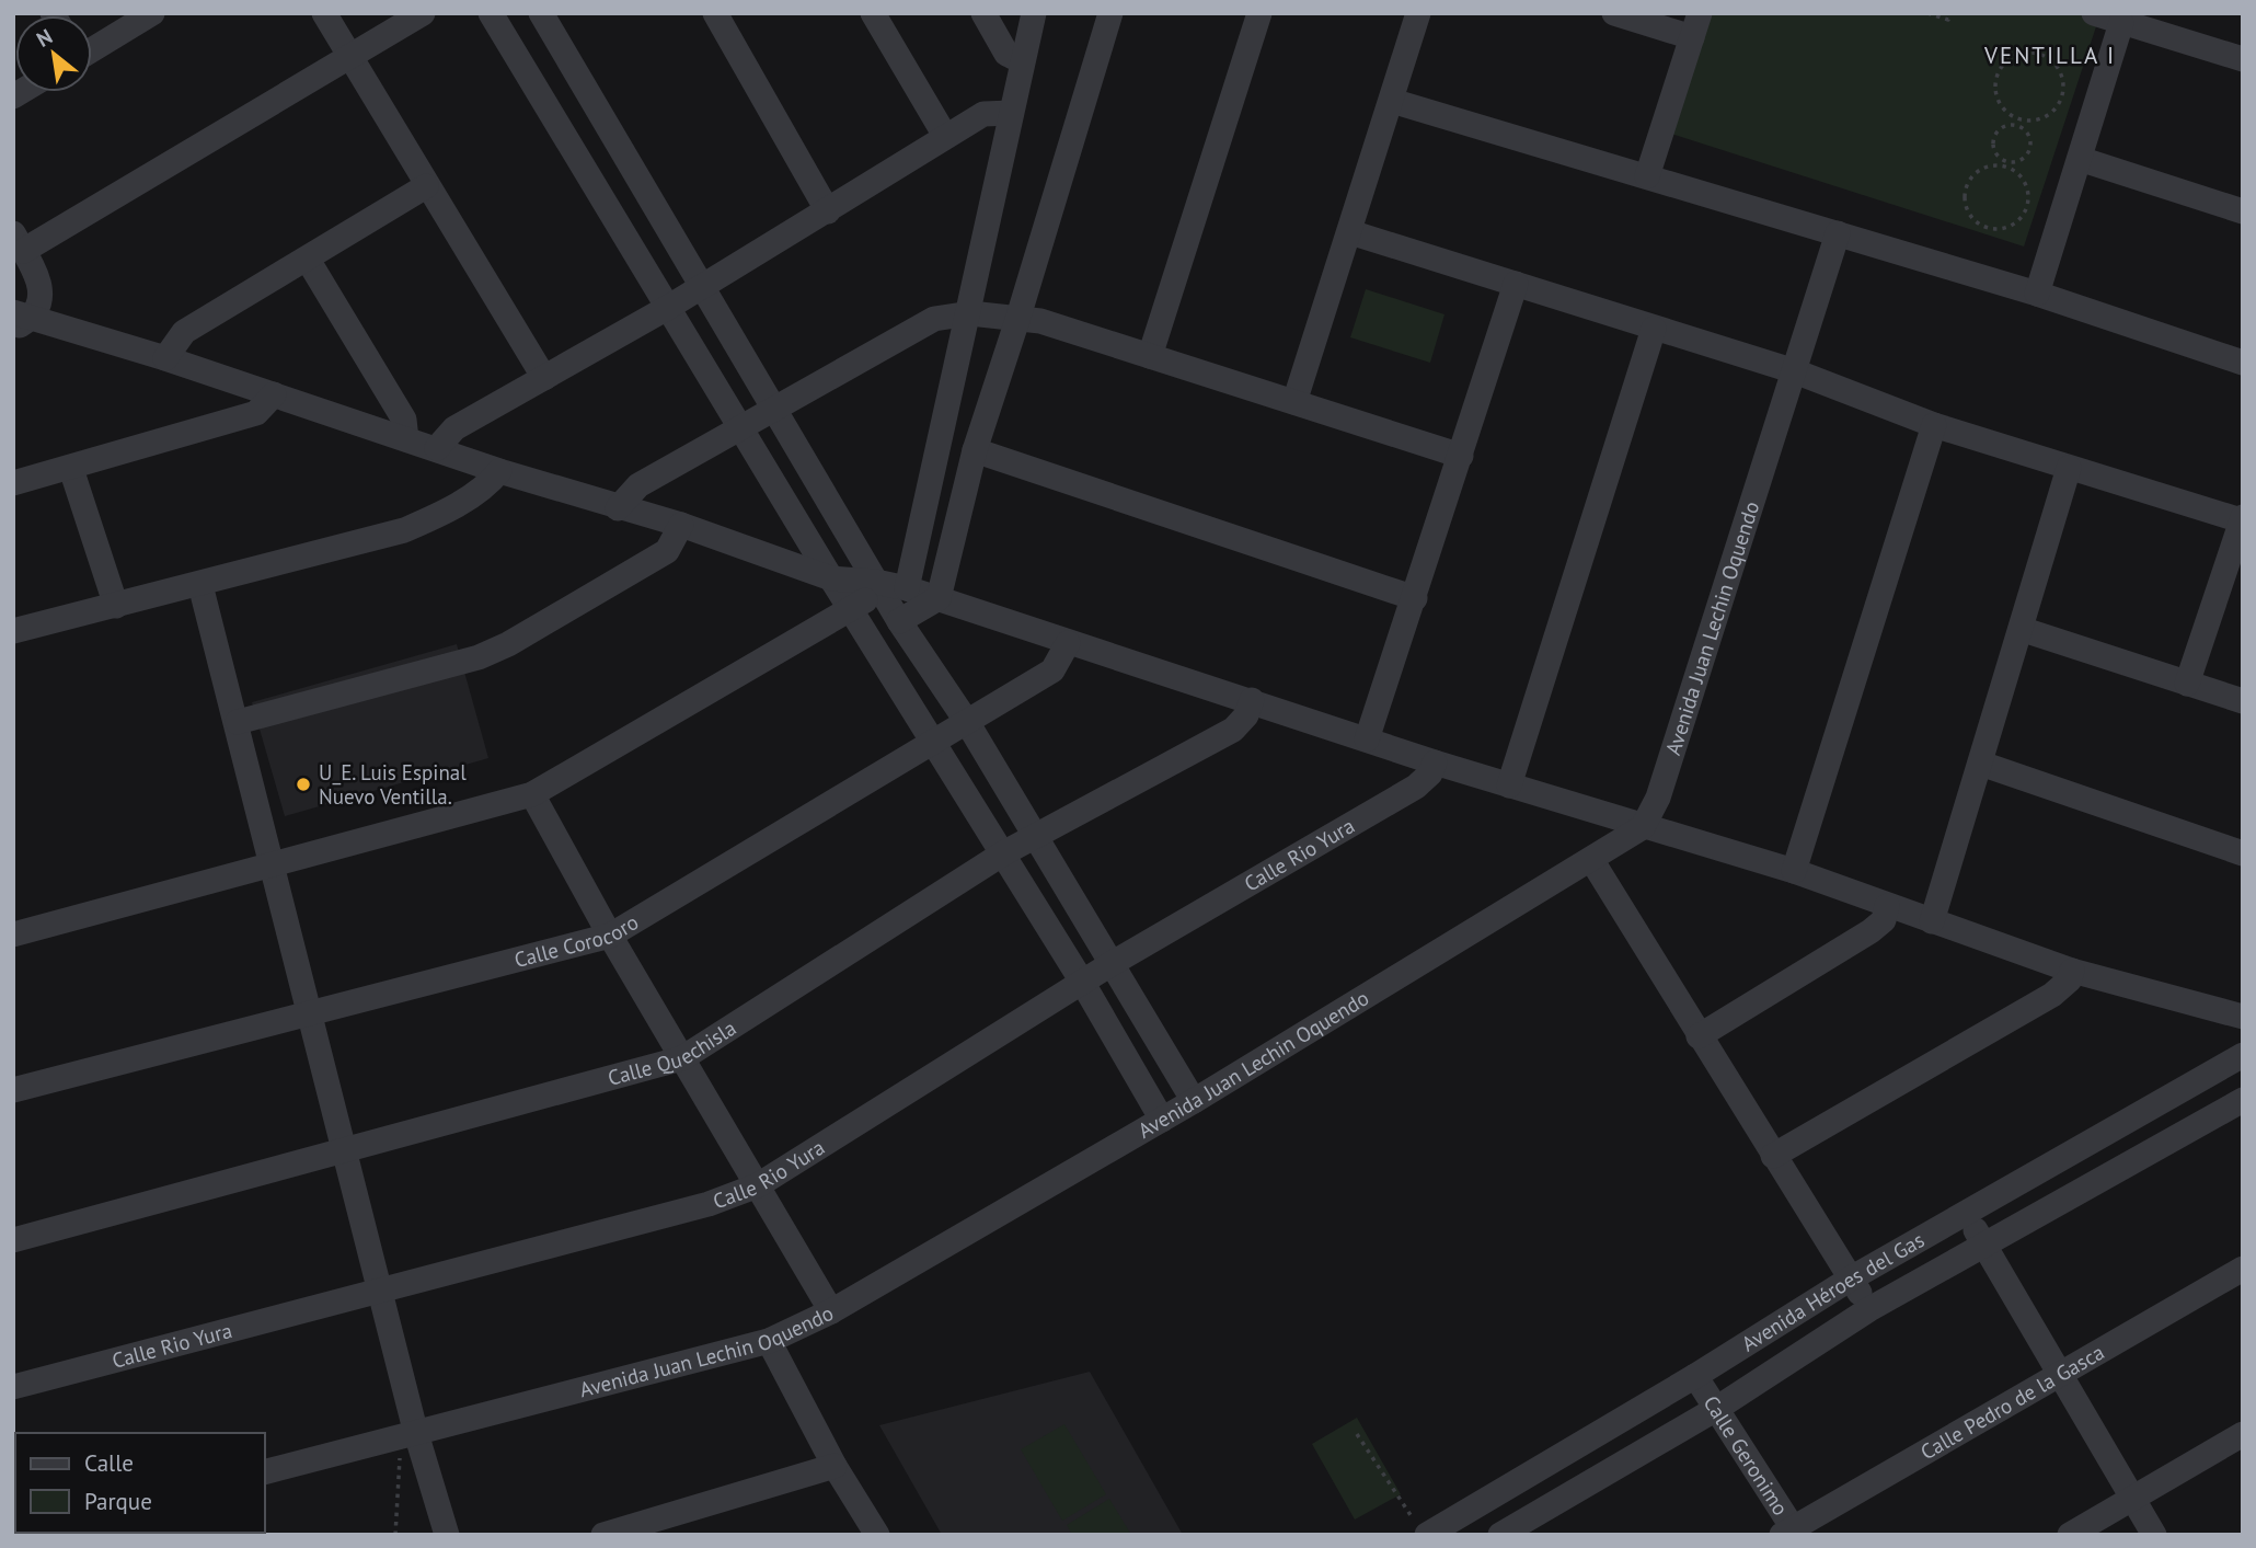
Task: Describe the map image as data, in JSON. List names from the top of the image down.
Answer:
{
  "streets": {
    "street": [
      "Avenida Juan Lechin Oquendo",
      "Calle Rio Yura",
      "Calle Corocoro",
      "Calle Quechisla",
      "Avenida Héroes del Gas",
      "Calle Pedro de la Gasca",
      "Calle Geronimo"
    ]
  },
  "crossings": [
    ["Avenida Héroes del Gas", "Calle Geronimo"],
    ["Calle Pedro de la Gasca", "Calle Geronimo"]
  ],
  "districts": ["VENTILLA I"],
  "places": ["U_E. Luis Espinal Nuevo Ventilla."],
  "legend": ["Calle", "Parque"],
  "north": "top left"
}
